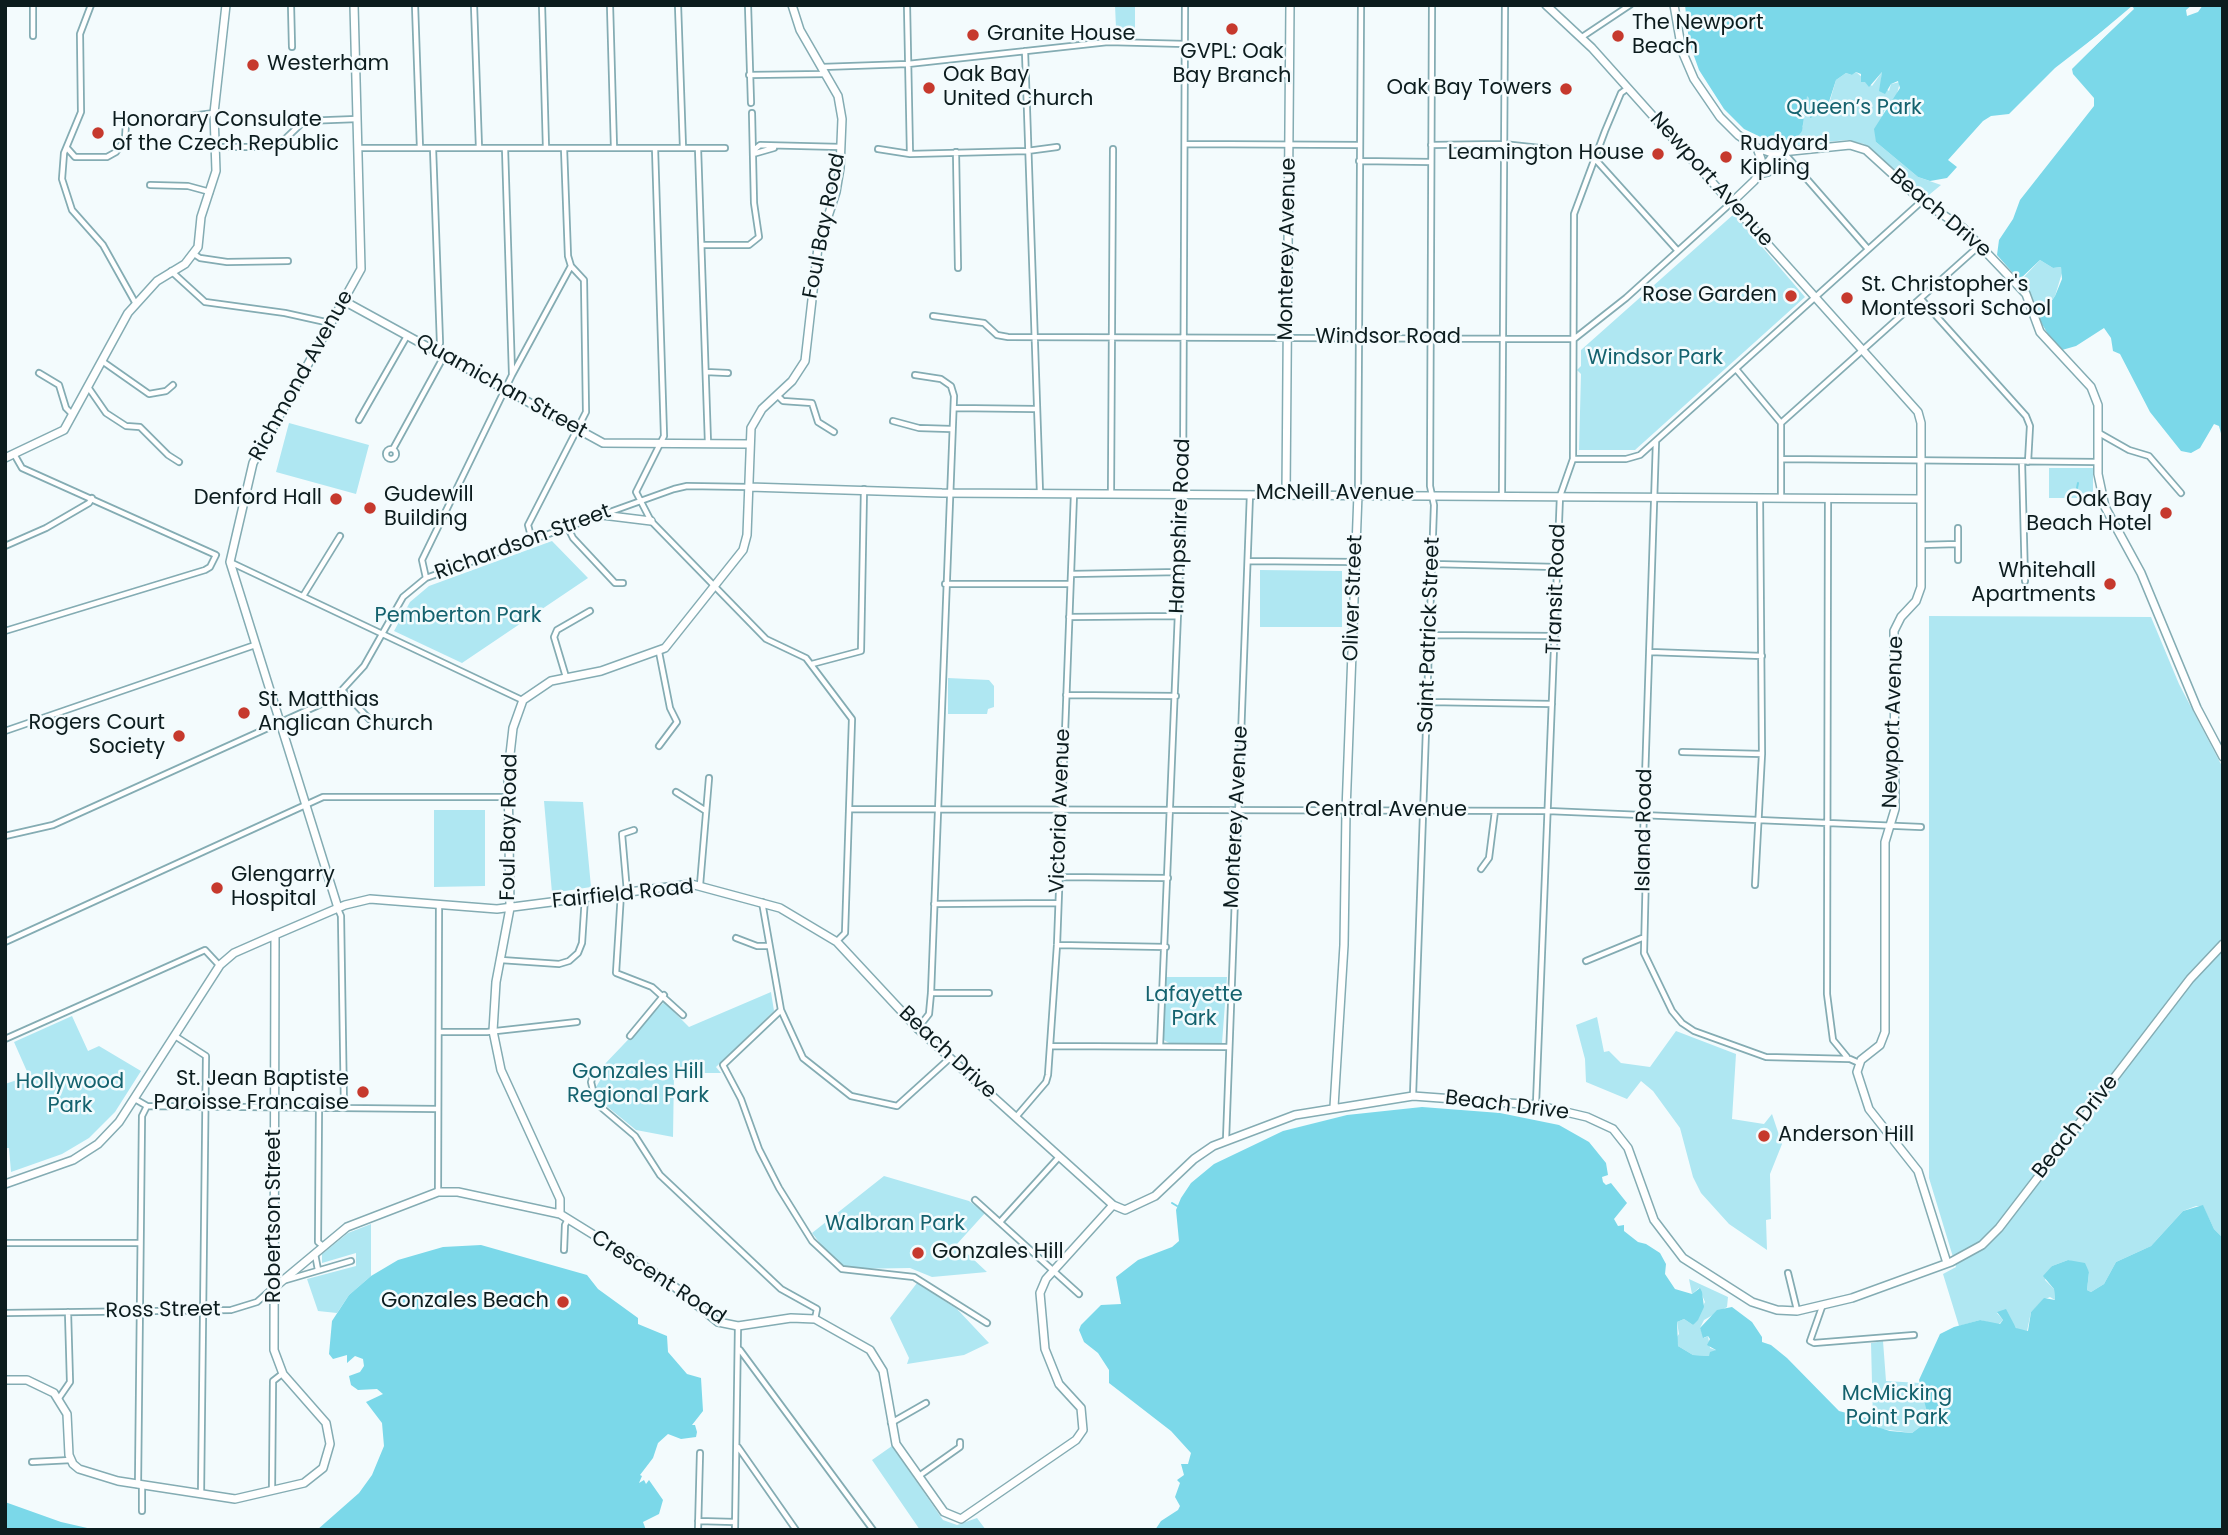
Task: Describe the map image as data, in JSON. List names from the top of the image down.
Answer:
{
  "streets": {
    "street": [
      "Newport Avenue",
      "Beach Drive",
      "Foul Bay Road",
      "Monterey Avenue",
      "Windsor Road",
      "Richmond Avenue",
      "Quamichan Street",
      "McNeill Avenue",
      "Hampshire Road",
      "Richardson Street",
      "Transit Road",
      "Oliver Street",
      "Saint Patrick Street",
      "Victoria Avenue",
      "Central Avenue",
      "Island Road",
      "Fairfield Road",
      "Robertson Street",
      "Crescent Road",
      "Ross Street"
    ]
  },
  "crossings": [
    ["Newport Avenue", "McNeill Avenue"],
    ["Newport Avenue", "Transit Road"],
    ["Newport Avenue", "Central Avenue"],
    ["Newport Avenue", "Island Road"],
    ["Beach Drive", "Monterey Avenue"],
    ["Beach Drive", "Transit Road"],
    ["Beach Drive", "Oliver Street"],
    ["Beach Drive", "Saint Patrick Street"],
    ["Beach Drive", "Victoria Avenue"],
    ["Beach Drive", "Fairfield Road"],
    ["Foul Bay Road", "Quamichan Street"],
    ["Foul Bay Road", "McNeill Avenue"],
    ["Foul Bay Road", "Richardson Street"],
    ["Foul Bay Road", "Fairfield Road"],
    ["Foul Bay Road", "Crescent Road"],
    ["Monterey Avenue", "Windsor Road"],
    ["Monterey Avenue", "McNeill Avenue"],
    ["Monterey Avenue", "Central Avenue"],
    ["Windsor Road", "Hampshire Road"],
    ["Windsor Road", "Transit Road"],
    ["Windsor Road", "Oliver Street"],
    ["Windsor Road", "Saint Patrick Street"],
    ["Richmond Avenue", "Quamichan Street"],
    ["McNeill Avenue", "Hampshire Road"],
    ["McNeill Avenue", "Richardson Street"],
    ["McNeill Avenue", "Transit Road"],
    ["McNeill Avenue", "Oliver Street"],
    ["McNeill Avenue", "Saint Patrick Street"],
    ["McNeill Avenue", "Victoria Avenue"],
    ["McNeill Avenue", "Island Road"],
    ["Hampshire Road", "Central Avenue"],
    ["Transit Road", "Central Avenue"],
    ["Oliver Street", "Central Avenue"],
    ["Saint Patrick Street", "Central Avenue"],
    ["Victoria Avenue", "Central Avenue"],
    ["Central Avenue", "Island Road"],
    ["Fairfield Road", "Robertson Street"],
    ["Robertson Street", "Ross Street"],
    ["Crescent Road", "Ross Street"]
  ],
  "parks": [
    "Queen’s Park",
    "Windsor Park",
    "Pemberton Park",
    "Lafayette Park",
    "Gonzales Hill Regional Park",
    "Hollywood Park",
    "Walbran Park",
    "McMicking Point Park"
  ],
  "places": [
    "GVPL: Oak Bay Branch",
    "Granite House",
    "The Newport Beach",
    "Westerham",
    "Oak Bay United Church",
    "Oak Bay Towers",
    "Honorary Consulate of the Czech Republic",
    "Leamington House",
    "Rudyard Kipling",
    "Rose Garden",
    "St. Christopher's Montessori School",
    "Denford Hall",
    "Gudewill Building",
    "Oak Bay Beach Hotel",
    "Whitehall Apartments",
    "St. Matthias Anglican Church",
    "Rogers Court Society",
    "Glengarry Hospital",
    "St. Jean Baptiste Paroisse Francaise",
    "Anderson Hill",
    "Gonzales Hill",
    "Gonzales Beach"
  ]
}
